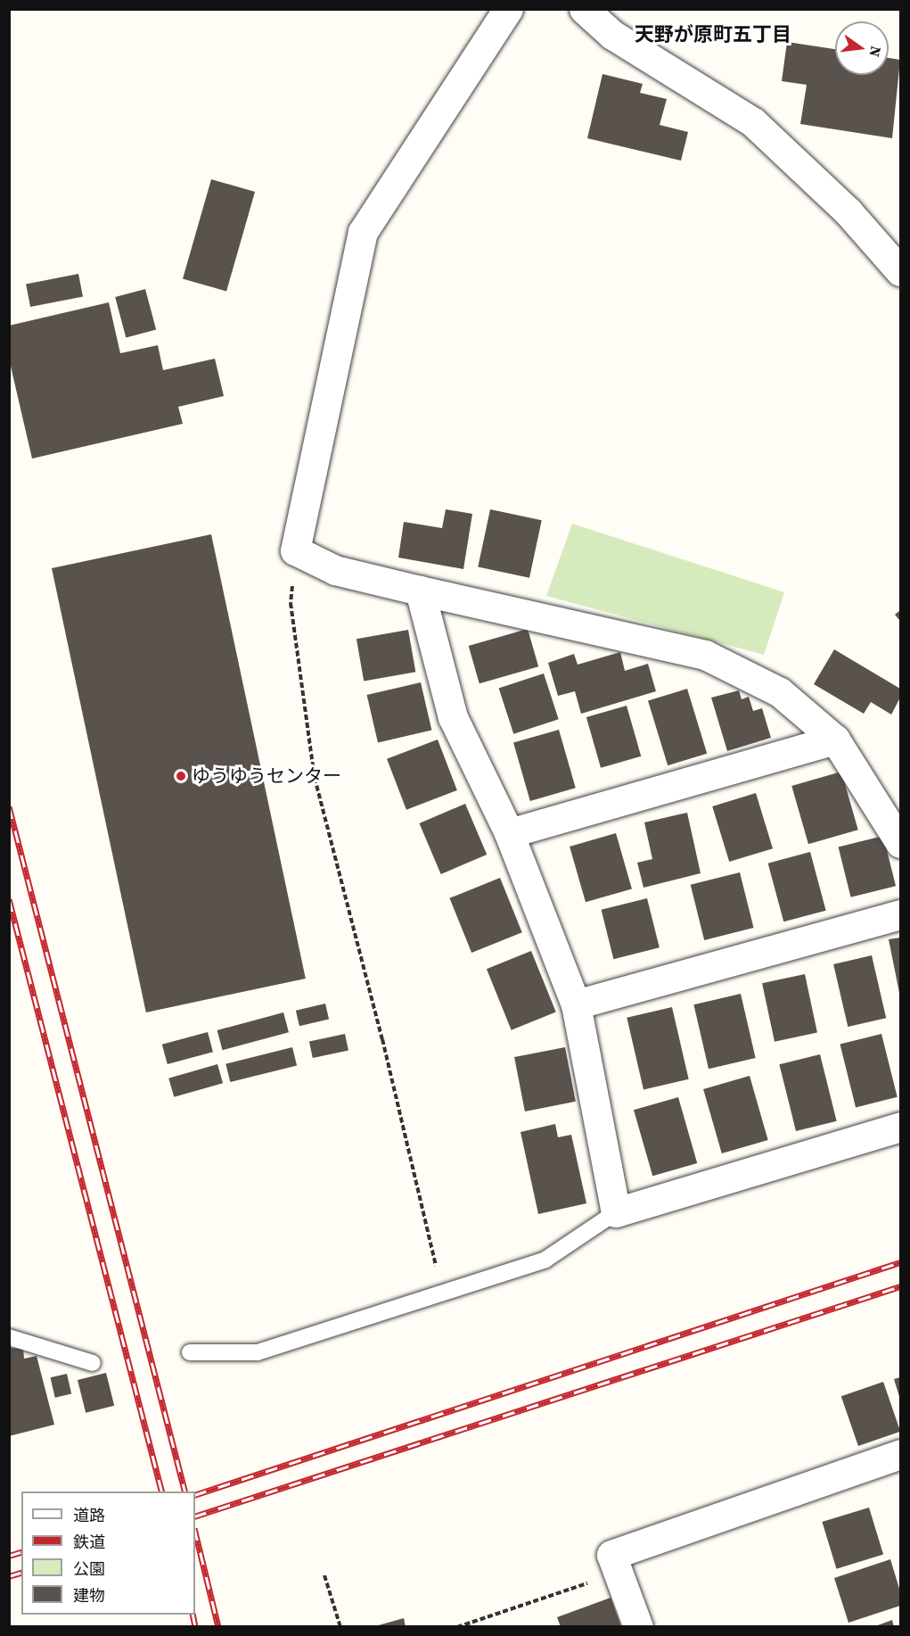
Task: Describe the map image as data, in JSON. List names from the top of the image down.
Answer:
{
  "districts": ["天野が原町五丁目"],
  "places": ["ゆうゆうセンター"],
  "legend": [
    "道路",
    "鉄道",
    "公園",
    "建物"
  ],
  "north": "right"
}
